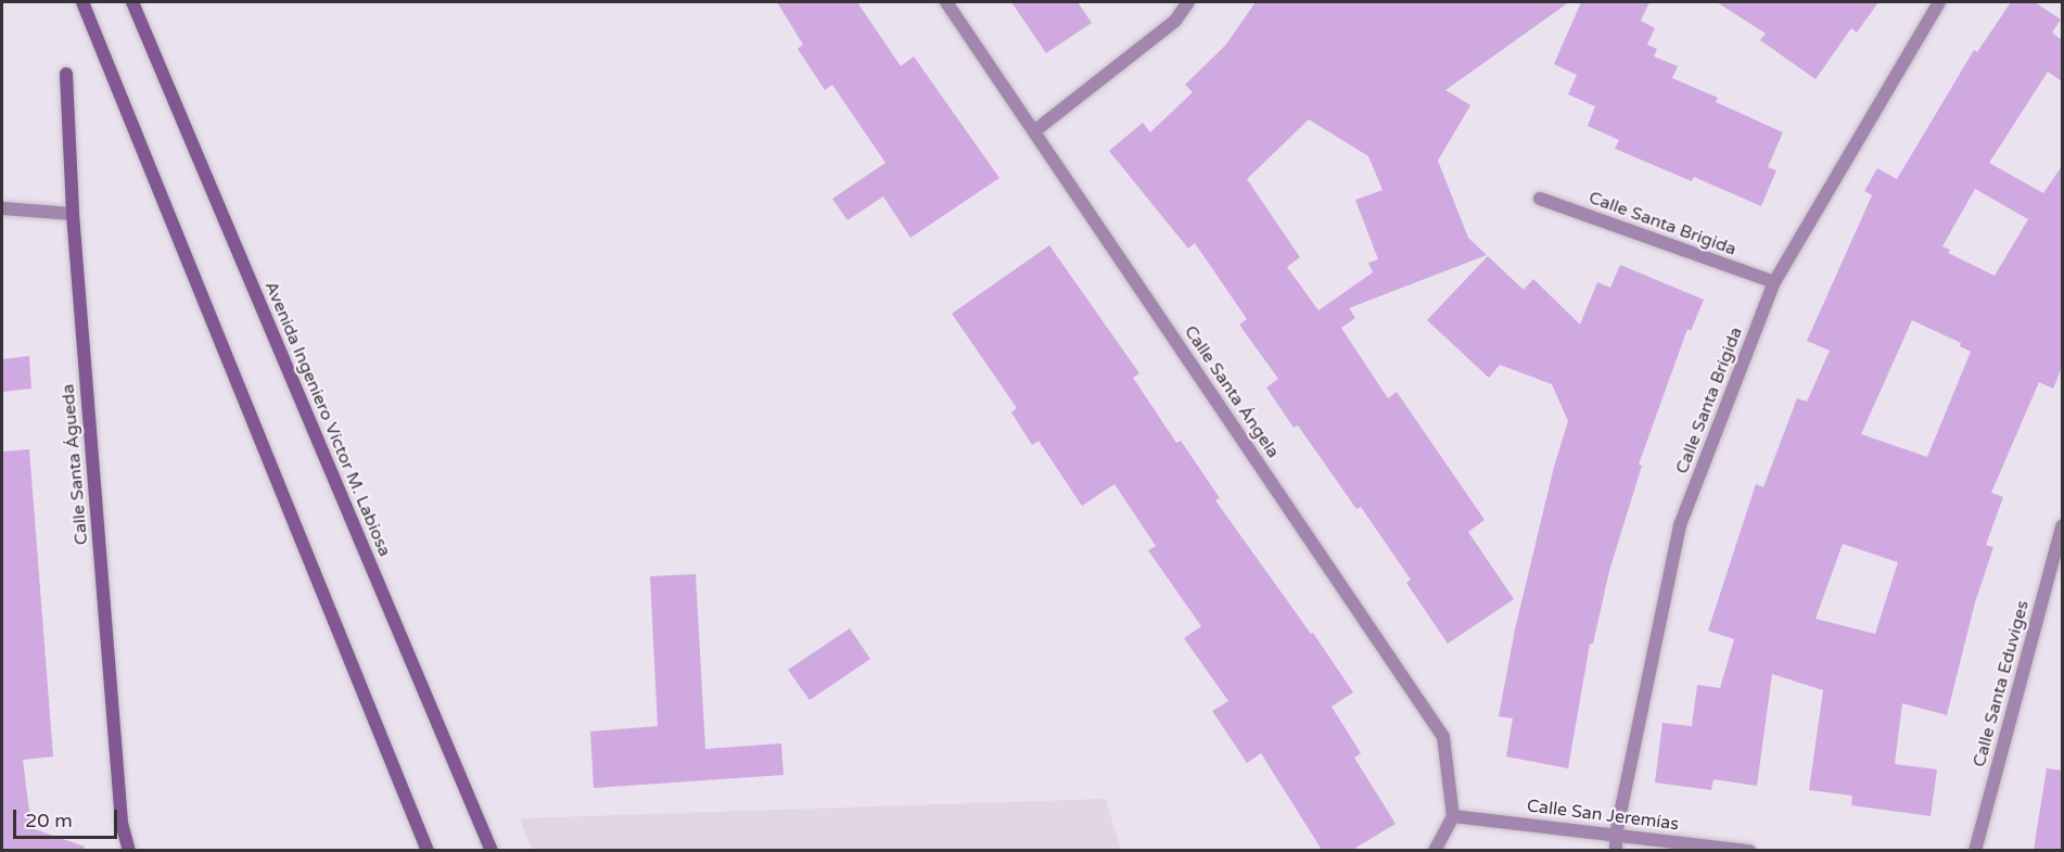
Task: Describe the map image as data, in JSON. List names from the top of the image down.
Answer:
{
  "streets": {
    "main road": ["Avenida Ingeniero Víctor M. Labiosa", "Calle Santa Águeda"],
    "street": [
      "Calle Santa Brigida",
      "Calle Santa Ángela",
      "Calle Santa Brígida",
      "Calle Santa Eduviges",
      "Calle San Jeremías"
    ]
  },
  "crossings": [
    ["Calle Santa Brigida", "Calle Santa Brígida"],
    ["Calle Santa Ángela", "Calle San Jeremías"],
    ["Calle Santa Brígida", "Calle San Jeremías"]
  ],
  "scale_bar": "20 m"
}
